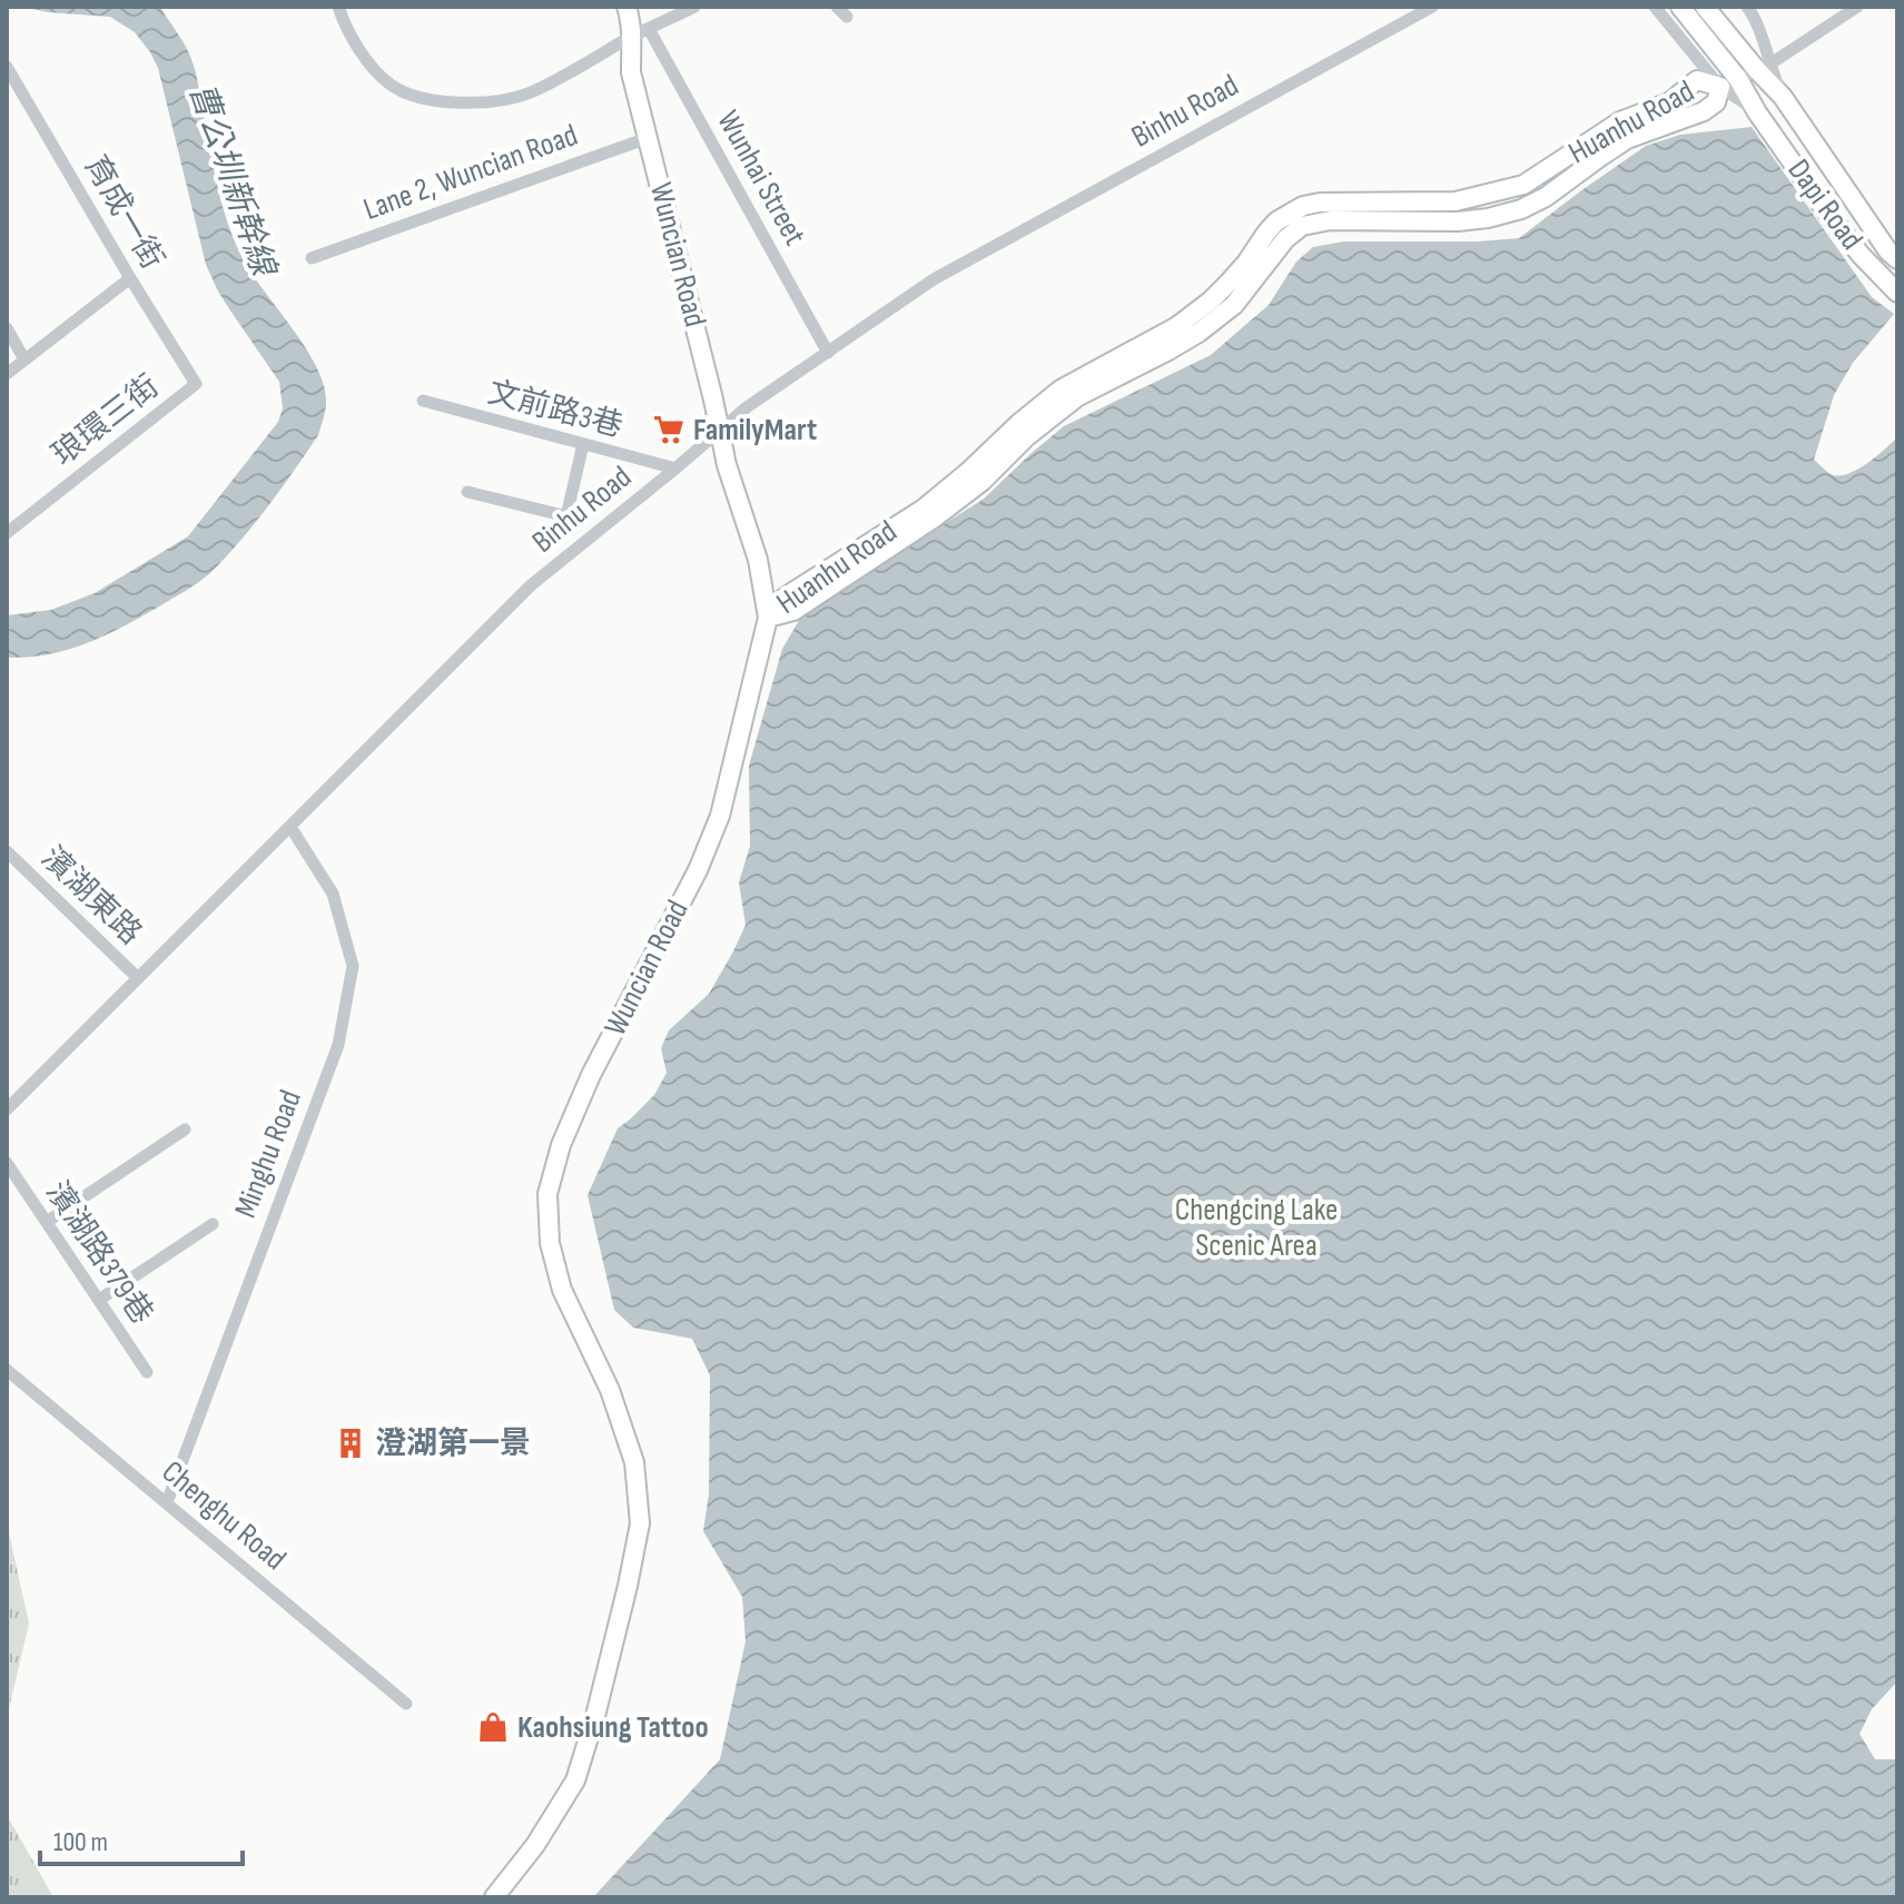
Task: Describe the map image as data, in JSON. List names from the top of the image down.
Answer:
{
  "streets": {
    "street": [
      "Binhu Road",
      "Huanhu Road",
      "Lane 2, Wuncian Road",
      "Wunhai Street",
      "Dapi Road",
      "育成一街",
      "Wuncian Road",
      "文前路3巷",
      "琅環三街",
      "濱湖東路",
      "Minghu Road",
      "濱湖路379巷",
      "Chenghu Road"
    ]
  },
  "crossings": [
    ["Binhu Road", "Wunhai Street"],
    ["Binhu Road", "Wuncian Road"],
    ["Binhu Road", "文前路3巷"],
    ["Binhu Road", "濱湖東路"],
    ["Binhu Road", "Minghu Road"],
    ["Huanhu Road", "Dapi Road"],
    ["Huanhu Road", "Wuncian Road"],
    ["Lane 2, Wuncian Road", "Wuncian Road"],
    ["Wunhai Street", "Wuncian Road"],
    ["育成一街", "琅環三街"],
    ["Minghu Road", "Chenghu Road"]
  ],
  "water": ["曹公圳新幹線"],
  "parks": ["Chengcing Lake Scenic Area"],
  "places": {
    "supermarket": ["FamilyMart"],
    "building": ["澄湖第一景"],
    "shop": ["Kaohsiung Tattoo"]
  },
  "scale_bar": "100 m"
}
